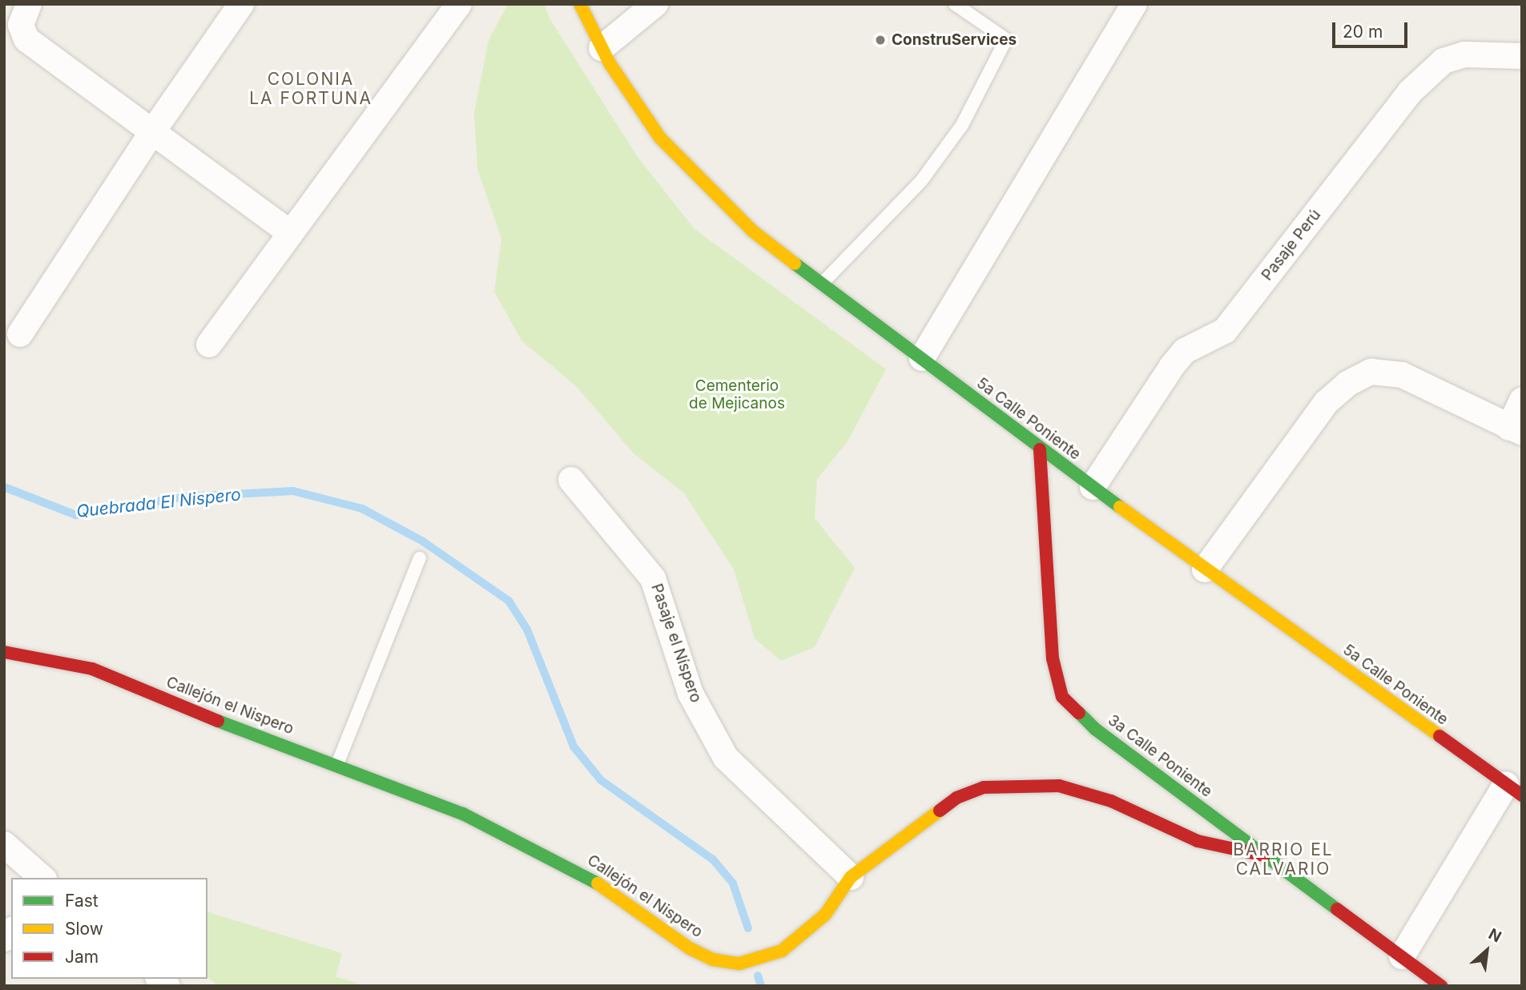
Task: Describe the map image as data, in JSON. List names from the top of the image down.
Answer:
{
  "streets": {
    "street": [
      "Pasaje Perú",
      "5a Calle Poniente",
      "Pasaje el Níspero",
      "Callejón el Nispero",
      "3a Calle Poniente"
    ]
  },
  "crossings": [
    ["Pasaje Perú", "5a Calle Poniente"],
    ["5a Calle Poniente", "3a Calle Poniente"],
    ["Pasaje el Níspero", "Callejón el Nispero"],
    ["Callejón el Nispero", "3a Calle Poniente"]
  ],
  "districts": ["COLONIA LA FORTUNA", "BARRIO EL CALVARIO"],
  "water": ["Quebrada El Nispero"],
  "parks": ["Cementerio de Mejicanos"],
  "places": ["ConstruServices"],
  "legend": ["Fast", "Slow", "Jam"],
  "scale_bar": "20 m",
  "north": "top right"
}
